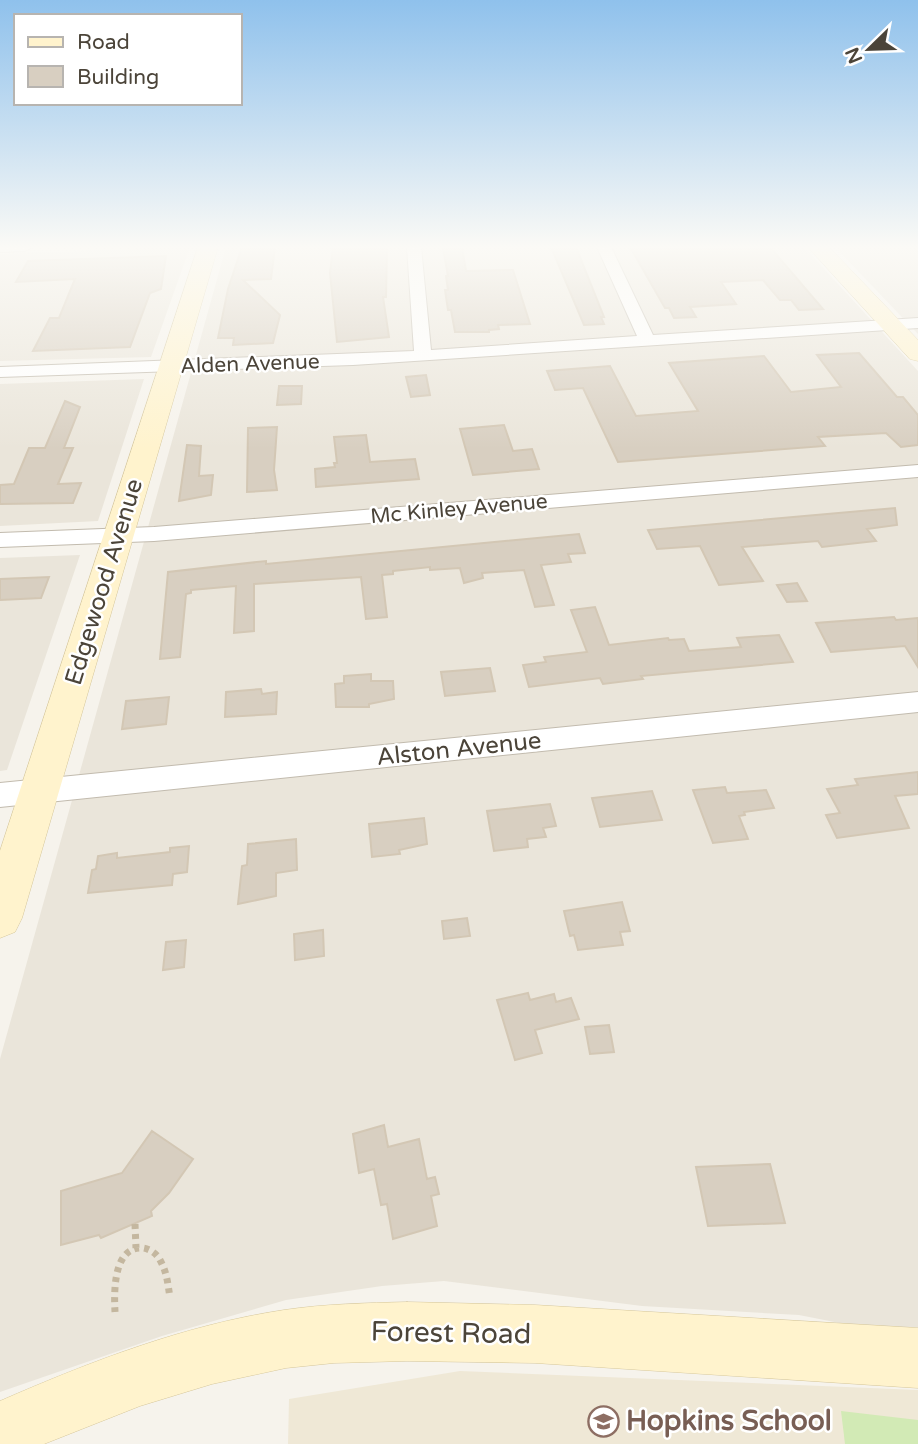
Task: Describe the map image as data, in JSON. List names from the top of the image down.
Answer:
{
  "streets": {
    "street": [
      "Alden Avenue",
      "Mc Kinley Avenue",
      "Edgewood Avenue",
      "Alston Avenue",
      "Forest Road"
    ]
  },
  "crossings": [
    ["Alden Avenue", "Edgewood Avenue"],
    ["Mc Kinley Avenue", "Edgewood Avenue"],
    ["Edgewood Avenue", "Alston Avenue"]
  ],
  "places": {
    "school or university": ["Hopkins School"]
  },
  "legend": ["Road", "Building"],
  "north": "bottom left"
}
